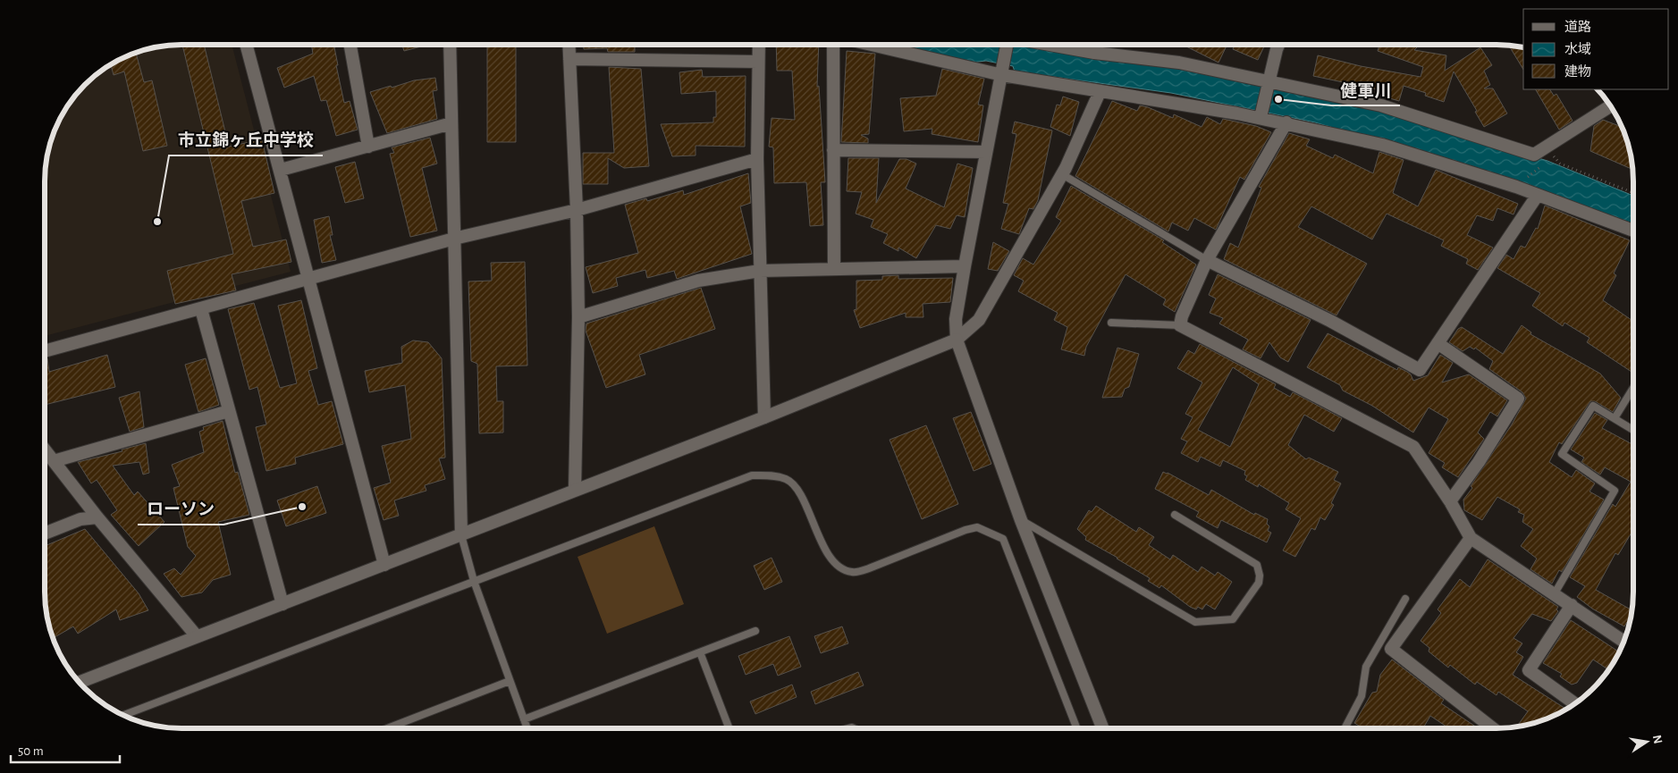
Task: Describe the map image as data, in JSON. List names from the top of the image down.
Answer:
{
  "places": ["健軍川", "市立錦ヶ丘中学校", "ローソン"],
  "legend": ["道路", "水域", "建物"],
  "scale_bar": "50 m",
  "north": "right"
}
